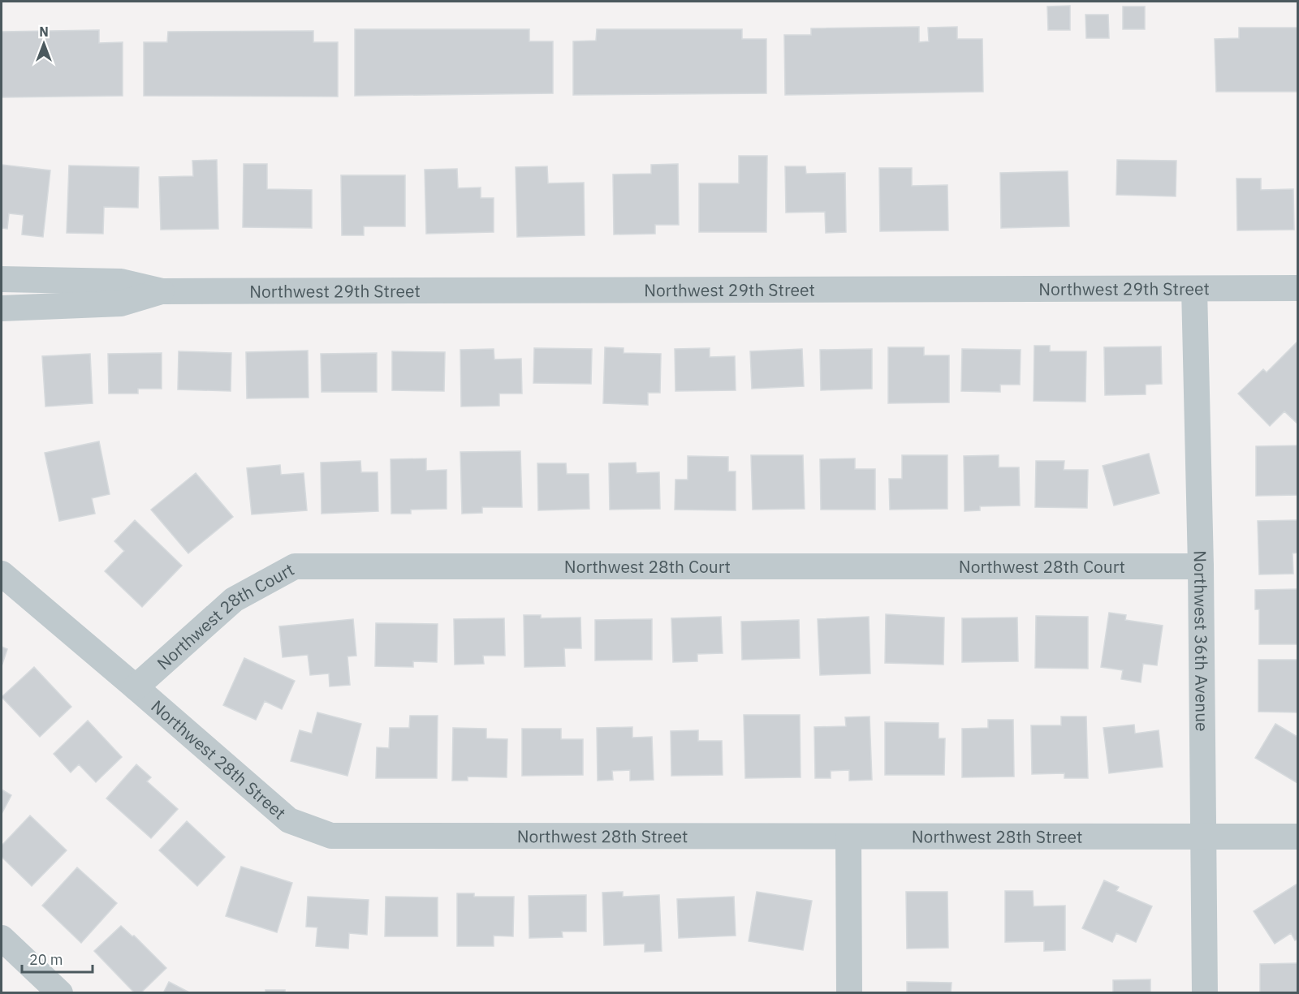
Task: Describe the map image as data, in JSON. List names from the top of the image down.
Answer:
{
  "streets": {
    "street": [
      "Northwest 29th Street",
      "Northwest 28th Court",
      "Northwest 36th Avenue",
      "Northwest 28th Street"
    ]
  },
  "crossings": [
    ["Northwest 29th Street", "Northwest 36th Avenue"],
    ["Northwest 28th Court", "Northwest 36th Avenue"],
    ["Northwest 28th Court", "Northwest 28th Street"],
    ["Northwest 36th Avenue", "Northwest 28th Street"]
  ],
  "scale_bar": "20 m",
  "north": "top"
}
